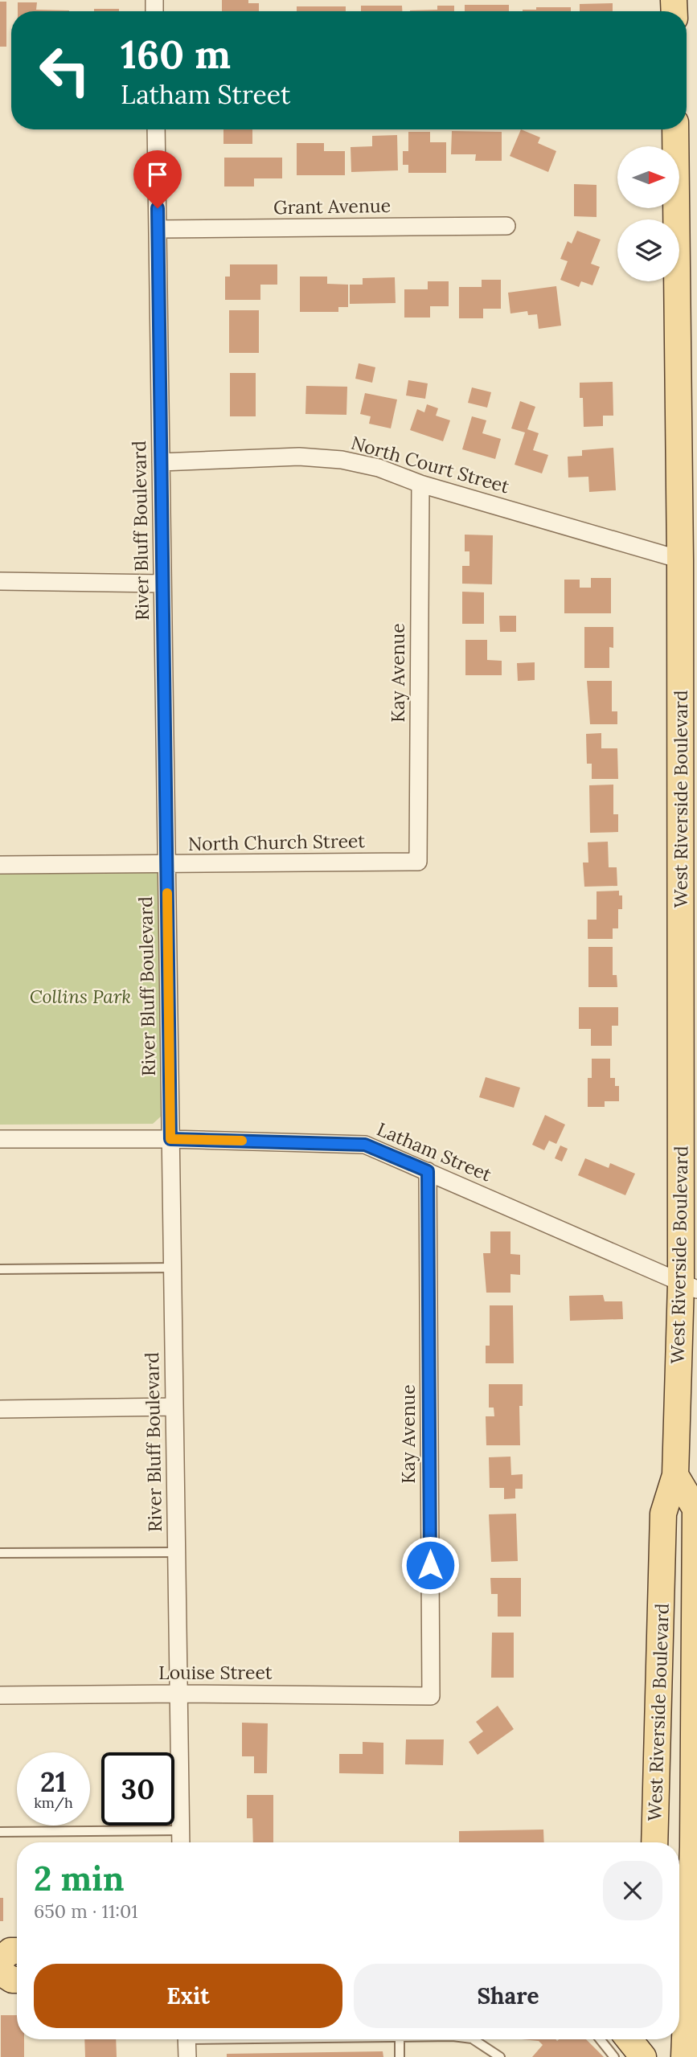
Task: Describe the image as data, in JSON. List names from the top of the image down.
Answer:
{
  "streets": {
    "main road": ["West Riverside Boulevard"],
    "street": [
      "Grant Avenue",
      "North Court Street",
      "River Bluff Boulevard",
      "Kay Avenue",
      "North Church Street",
      "Latham Street",
      "Louise Street"
    ]
  },
  "crossings": [
    ["Grant Avenue", "River Bluff Boulevard"],
    ["North Court Street", "River Bluff Boulevard"],
    ["North Court Street", "Kay Avenue"],
    ["North Court Street", "West Riverside Boulevard"],
    ["River Bluff Boulevard", "North Church Street"],
    ["River Bluff Boulevard", "Latham Street"],
    ["River Bluff Boulevard", "Louise Street"],
    ["Kay Avenue", "North Church Street"],
    ["Kay Avenue", "Latham Street"],
    ["Kay Avenue", "Louise Street"],
    ["West Riverside Boulevard", "Latham Street"]
  ],
  "parks": ["Collins Park"],
  "north": "right",
  "page": {
    "turn": ["160 m", "Latham Street"],
    "speed": "21 km/h",
    "limit": "30",
    "heading": ["2 min", "650 m · 11:01"],
    "buttons": ["Exit", "Share"]
  }
}
